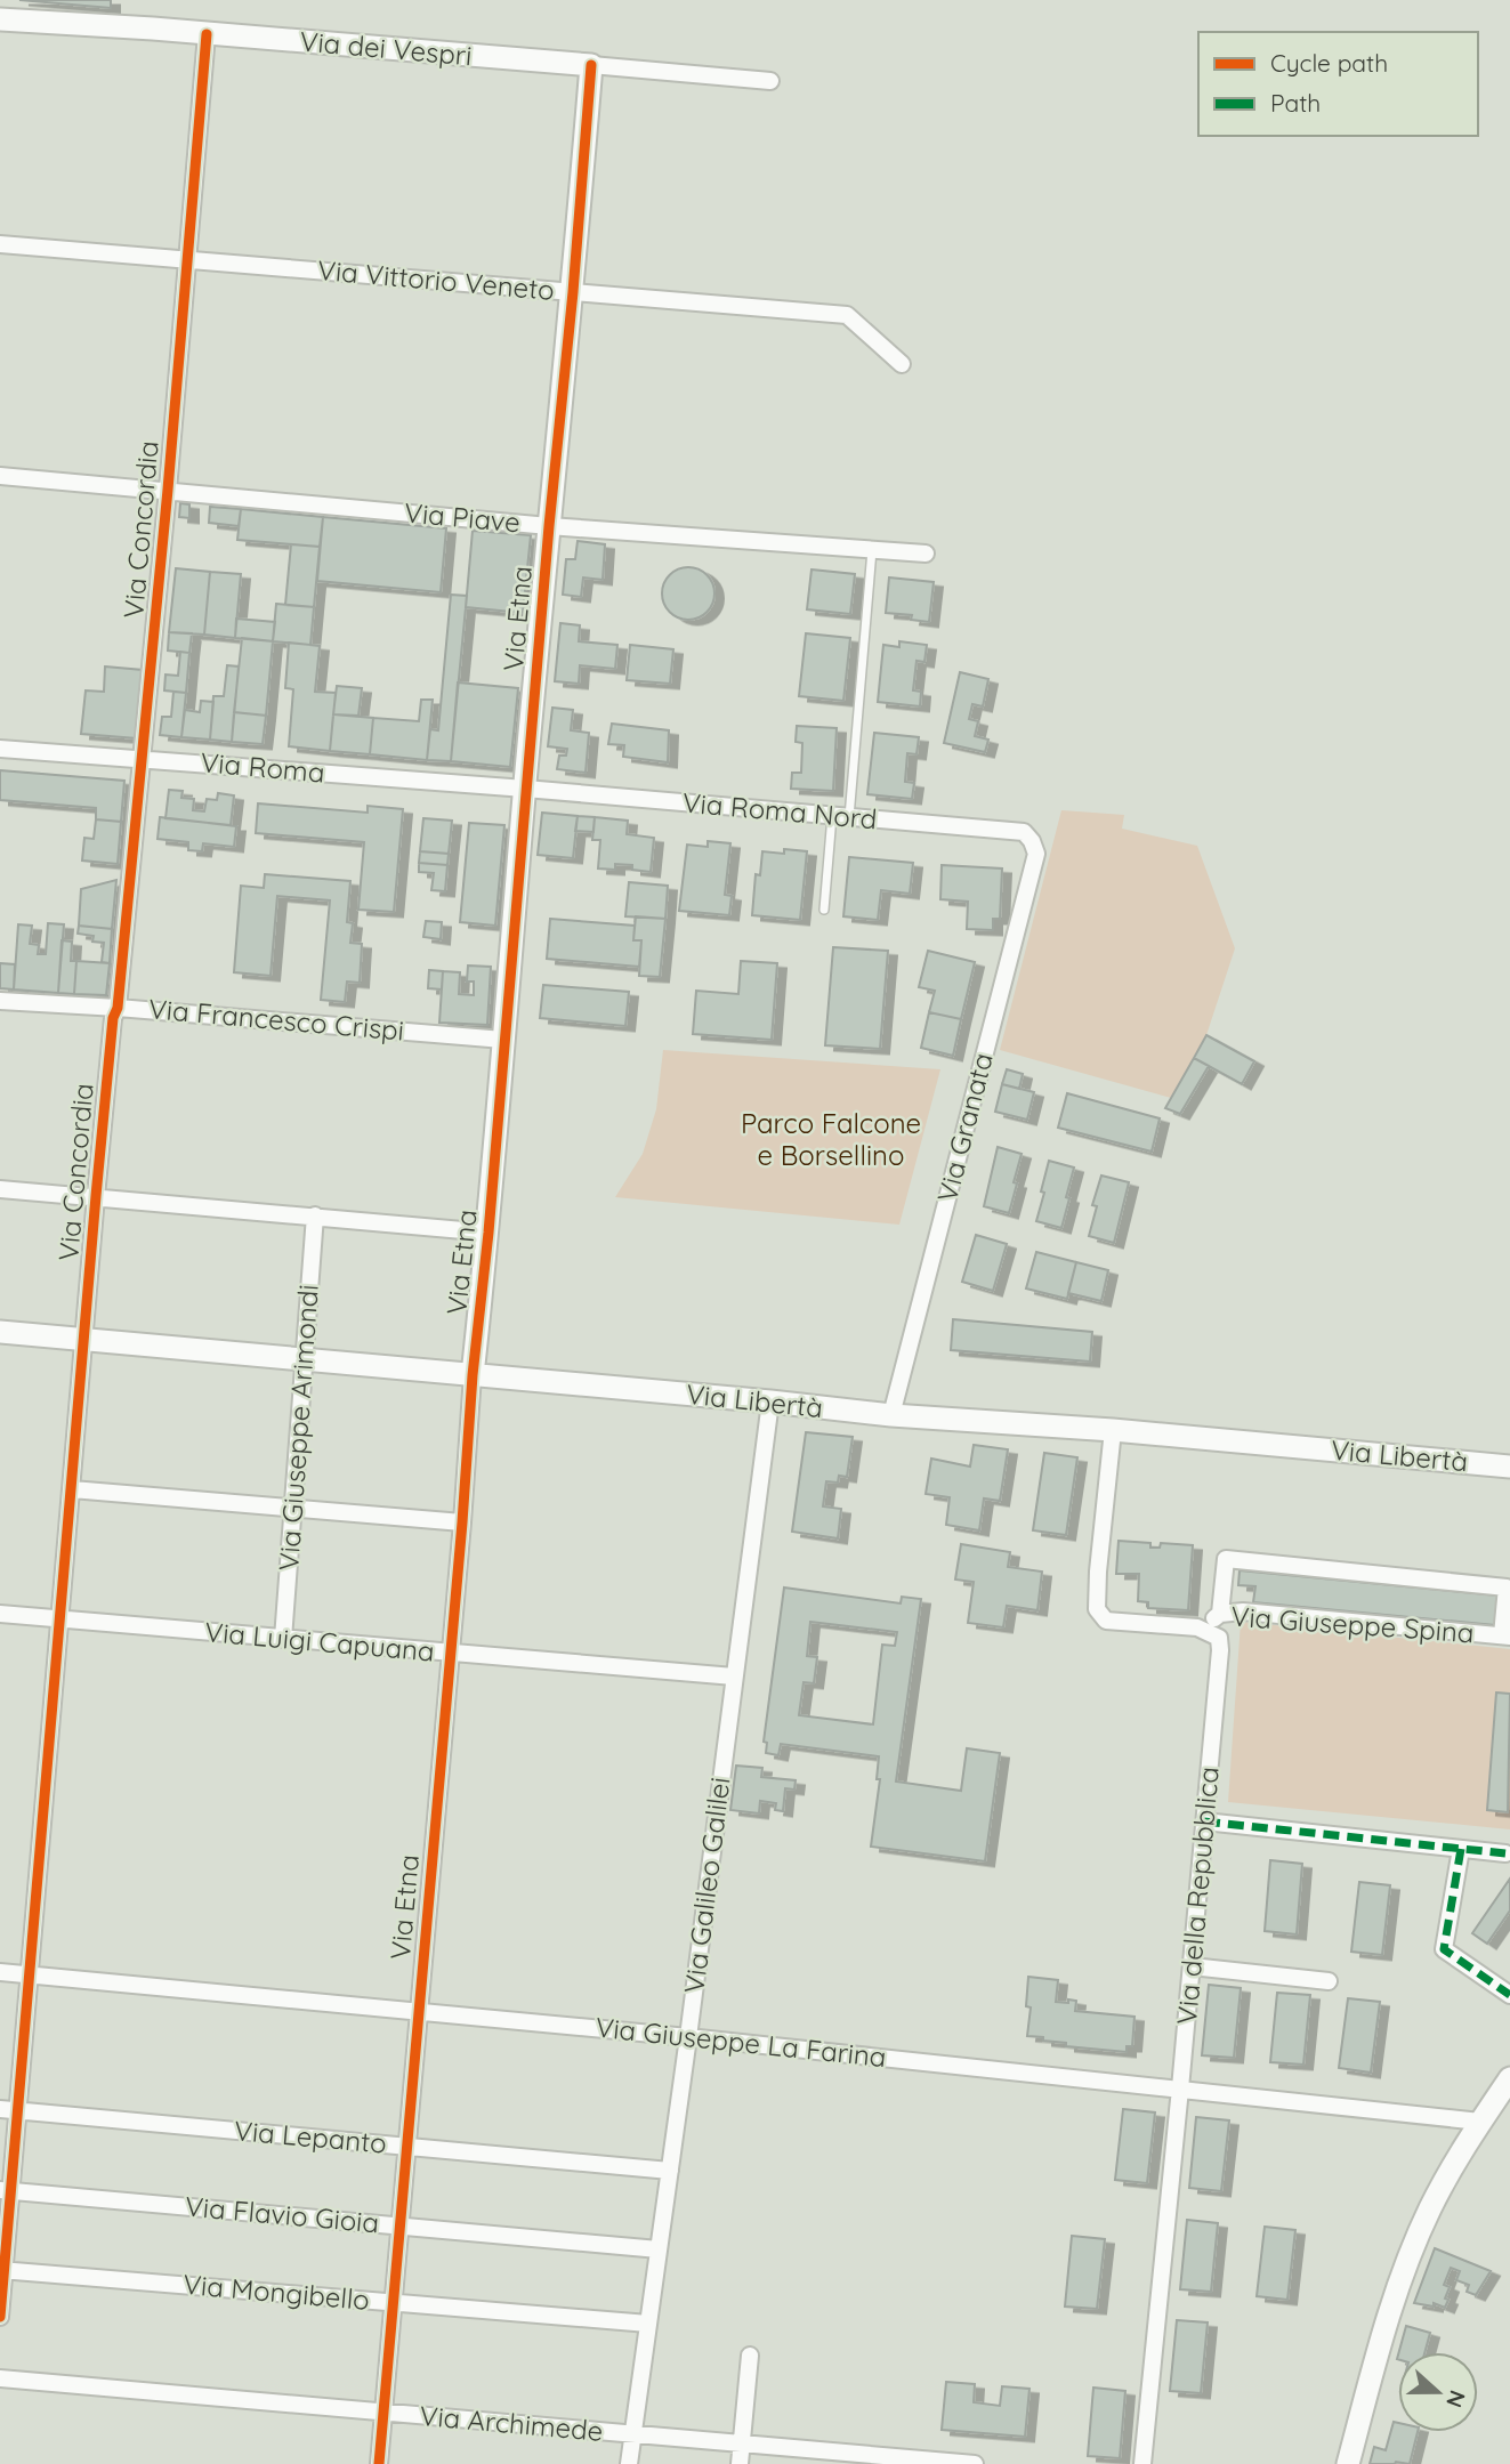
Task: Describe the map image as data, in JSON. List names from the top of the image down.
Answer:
{
  "streets": {
    "street": [
      "Via dei Vespri",
      "Via Vittorio Veneto",
      "Via Piave",
      "Via Concordia",
      "Via Etna",
      "Via Roma",
      "Via Roma Nord",
      "Via Francesco Crispi",
      "Via Granata",
      "Via Libertà",
      "Via Giuseppe Arimondi",
      "Via Giuseppe Spina",
      "Via Luigi Capuana",
      "Via Galileo Galilei",
      "Via della Repubblica",
      "Via Giuseppe La Farina",
      "Via Lepanto",
      "Via Flavio Gioia",
      "Via Mongibello",
      "Via Archimede"
    ]
  },
  "crossings": [
    ["Via dei Vespri", "Via Concordia"],
    ["Via dei Vespri", "Via Etna"],
    ["Via Vittorio Veneto", "Via Concordia"],
    ["Via Vittorio Veneto", "Via Etna"],
    ["Via Piave", "Via Concordia"],
    ["Via Piave", "Via Etna"],
    ["Via Concordia", "Via Roma"],
    ["Via Concordia", "Via Francesco Crispi"],
    ["Via Concordia", "Via Libertà"],
    ["Via Concordia", "Via Luigi Capuana"],
    ["Via Concordia", "Via Giuseppe La Farina"],
    ["Via Concordia", "Via Lepanto"],
    ["Via Concordia", "Via Flavio Gioia"],
    ["Via Concordia", "Via Mongibello"],
    ["Via Etna", "Via Roma"],
    ["Via Etna", "Via Roma Nord"],
    ["Via Etna", "Via Francesco Crispi"],
    ["Via Etna", "Via Libertà"],
    ["Via Etna", "Via Luigi Capuana"],
    ["Via Etna", "Via Giuseppe La Farina"],
    ["Via Etna", "Via Lepanto"],
    ["Via Etna", "Via Flavio Gioia"],
    ["Via Etna", "Via Mongibello"],
    ["Via Etna", "Via Archimede"],
    ["Via Roma", "Via Roma Nord"],
    ["Via Roma Nord", "Via Granata"],
    ["Via Granata", "Via Libertà"],
    ["Via Libertà", "Via Giuseppe Arimondi"],
    ["Via Libertà", "Via Galileo Galilei"],
    ["Via Giuseppe Arimondi", "Via Luigi Capuana"],
    ["Via Giuseppe Spina", "Via della Repubblica"],
    ["Via Luigi Capuana", "Via Galileo Galilei"],
    ["Via Galileo Galilei", "Via Giuseppe La Farina"],
    ["Via Galileo Galilei", "Via Lepanto"],
    ["Via Galileo Galilei", "Via Flavio Gioia"],
    ["Via Galileo Galilei", "Via Mongibello"],
    ["Via Galileo Galilei", "Via Archimede"],
    ["Via della Repubblica", "Via Giuseppe La Farina"]
  ],
  "parks": ["Parco Falcone e Borsellino"],
  "legend": ["Cycle path", "Path"],
  "north": "right"
}
